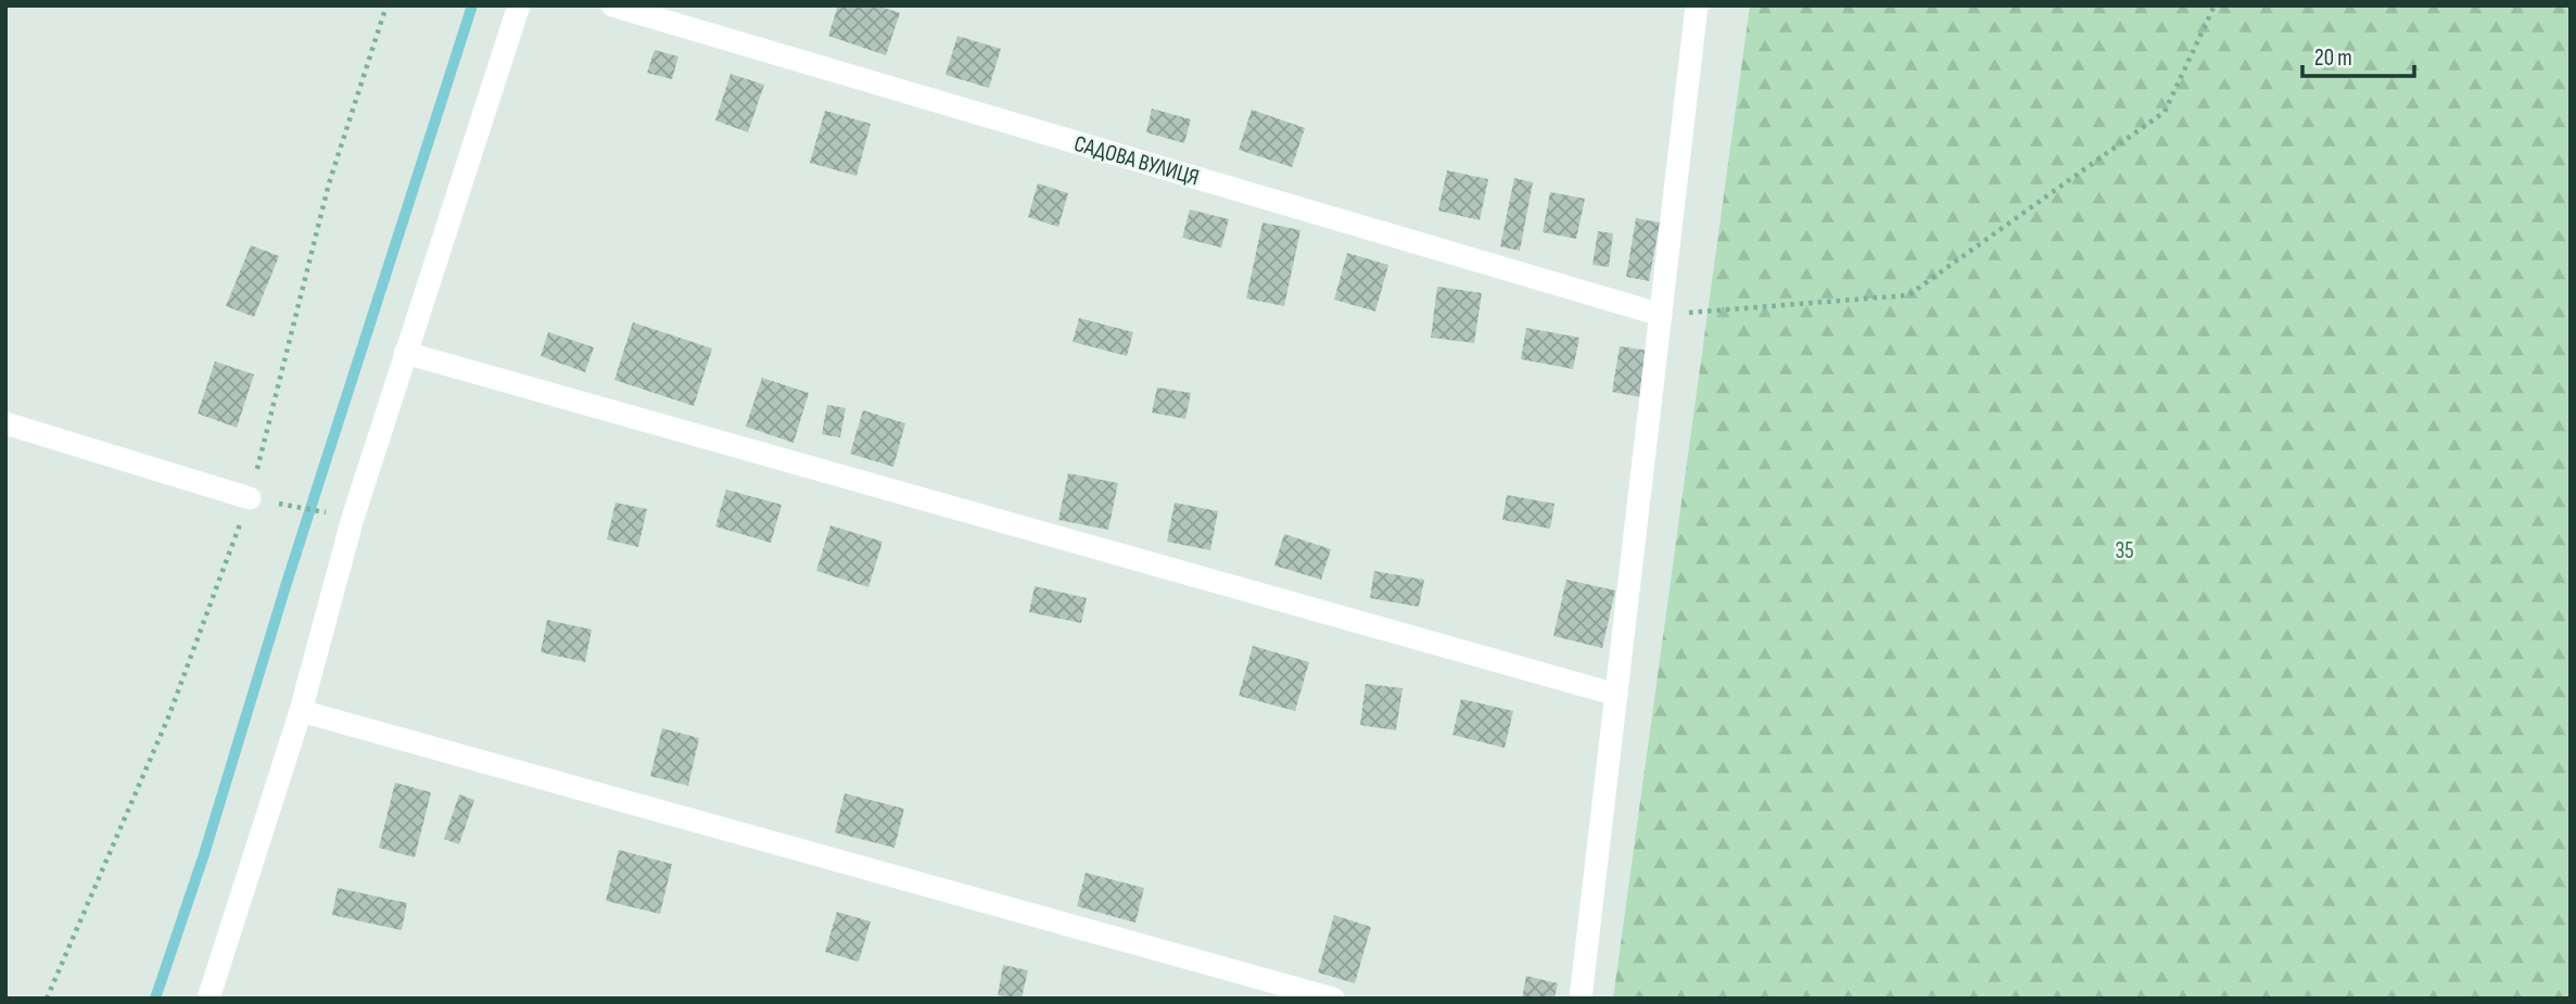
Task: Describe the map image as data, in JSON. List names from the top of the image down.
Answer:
{
  "streets": {
    "street": ["САДОВА ВУЛИЦЯ"]
  },
  "parks": ["35"],
  "scale_bar": "20 m"
}
